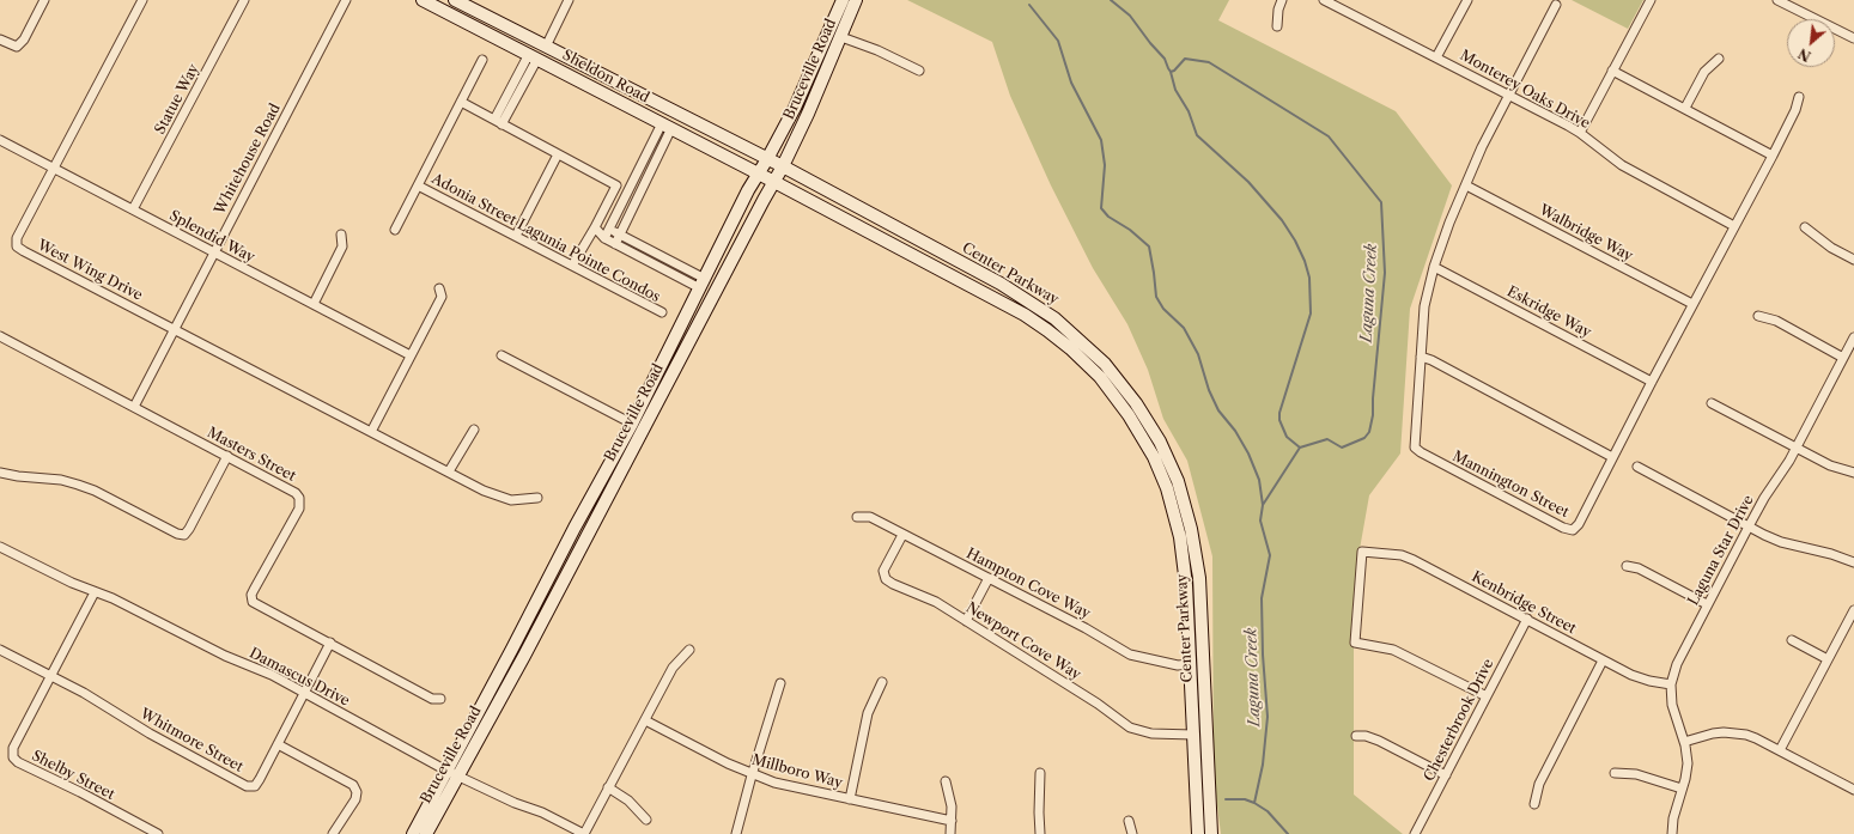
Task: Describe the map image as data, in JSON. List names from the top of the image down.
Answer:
{
  "streets": {
    "main road": ["Bruceville Road", "Sheldon Road", "Center Parkway"],
    "street": [
      "Monterey Oaks Drive",
      "Statue Way",
      "Whitehouse Road",
      "Walbridge Way",
      "Splendid Way",
      "Adonia Street Lagunia Pointe Condos",
      "West Wing Drive",
      "Eskridge Way",
      "Masters Street",
      "Mannington Street",
      "Laguna Star Drive",
      "Hampton Cove Way",
      "Kenbridge Street",
      "Newport Cove Way",
      "Damascus Drive",
      "Chesterbrook Drive",
      "Whitmore Street",
      "Millboro Way",
      "Shelby Street"
    ]
  },
  "crossings": [
    ["Bruceville Road", "Sheldon Road"],
    ["Bruceville Road", "Center Parkway"],
    ["Bruceville Road", "Damascus Drive"],
    ["Sheldon Road", "Center Parkway"],
    ["Monterey Oaks Drive", "Mannington Street"],
    ["Statue Way", "Splendid Way"],
    ["Whitehouse Road", "Splendid Way"],
    ["Whitehouse Road", "West Wing Drive"],
    ["Whitehouse Road", "Masters Street"],
    ["Walbridge Way", "Mannington Street"],
    ["Splendid Way", "West Wing Drive"],
    ["Center Parkway", "Hampton Cove Way"],
    ["Center Parkway", "Newport Cove Way"],
    ["Eskridge Way", "Mannington Street"],
    ["Masters Street", "Whitmore Street"],
    ["Laguna Star Drive", "Kenbridge Street"],
    ["Hampton Cove Way", "Newport Cove Way"],
    ["Kenbridge Street", "Chesterbrook Drive"],
    ["Damascus Drive", "Whitmore Street"],
    ["Damascus Drive", "Shelby Street"],
    ["Whitmore Street", "Shelby Street"]
  ],
  "water": ["Laguna Creek"],
  "north": "bottom left"
}
